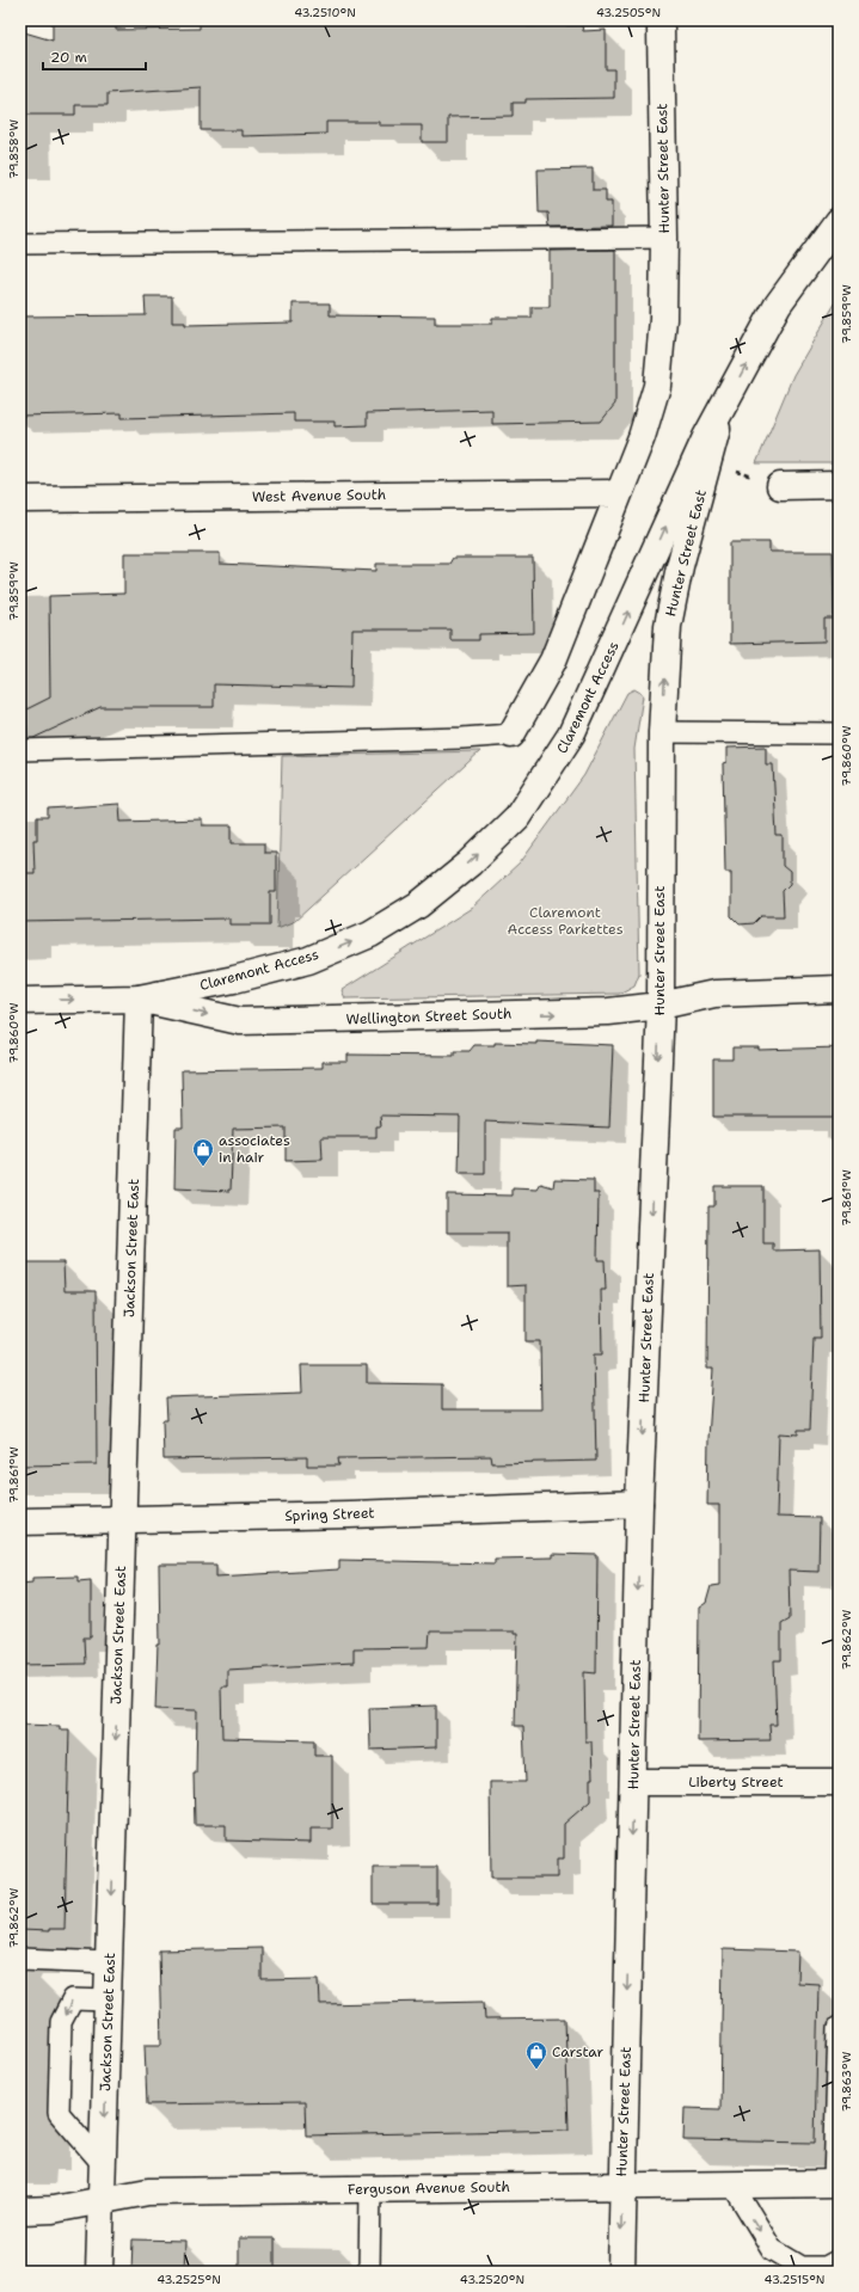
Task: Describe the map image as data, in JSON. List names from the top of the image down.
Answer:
{
  "streets": {
    "street": [
      "Hunter Street East",
      "West Avenue South",
      "Claremont Access",
      "Wellington Street South",
      "Jackson Street East",
      "Spring Street",
      "Liberty Street",
      "Ferguson Avenue South"
    ]
  },
  "crossings": [
    ["Hunter Street East", "West Avenue South"],
    ["Hunter Street East", "Claremont Access"],
    ["Hunter Street East", "Wellington Street South"],
    ["Hunter Street East", "Spring Street"],
    ["Hunter Street East", "Liberty Street"],
    ["Hunter Street East", "Ferguson Avenue South"],
    ["Claremont Access", "Wellington Street South"],
    ["Claremont Access", "Jackson Street East"],
    ["Wellington Street South", "Jackson Street East"],
    ["Jackson Street East", "Spring Street"],
    ["Jackson Street East", "Ferguson Avenue South"]
  ],
  "one_way": ["Claremont Access", "Wellington Street South", "Jackson Street East"],
  "parks": ["Claremont Access Parkettes"],
  "places": {
    "shop": ["associates in hair", "Carstar"]
  },
  "scale_bar": "20 m",
  "coordinates": [
    "43.2510°N",
    "43.2505°N",
    "79.858°W",
    "79.859°W",
    "79.860°W",
    "79.861°W",
    "79.862°W",
    "79.863°W",
    "43.2525°N",
    "43.2520°N",
    "43.2515°N"
  ]
}
